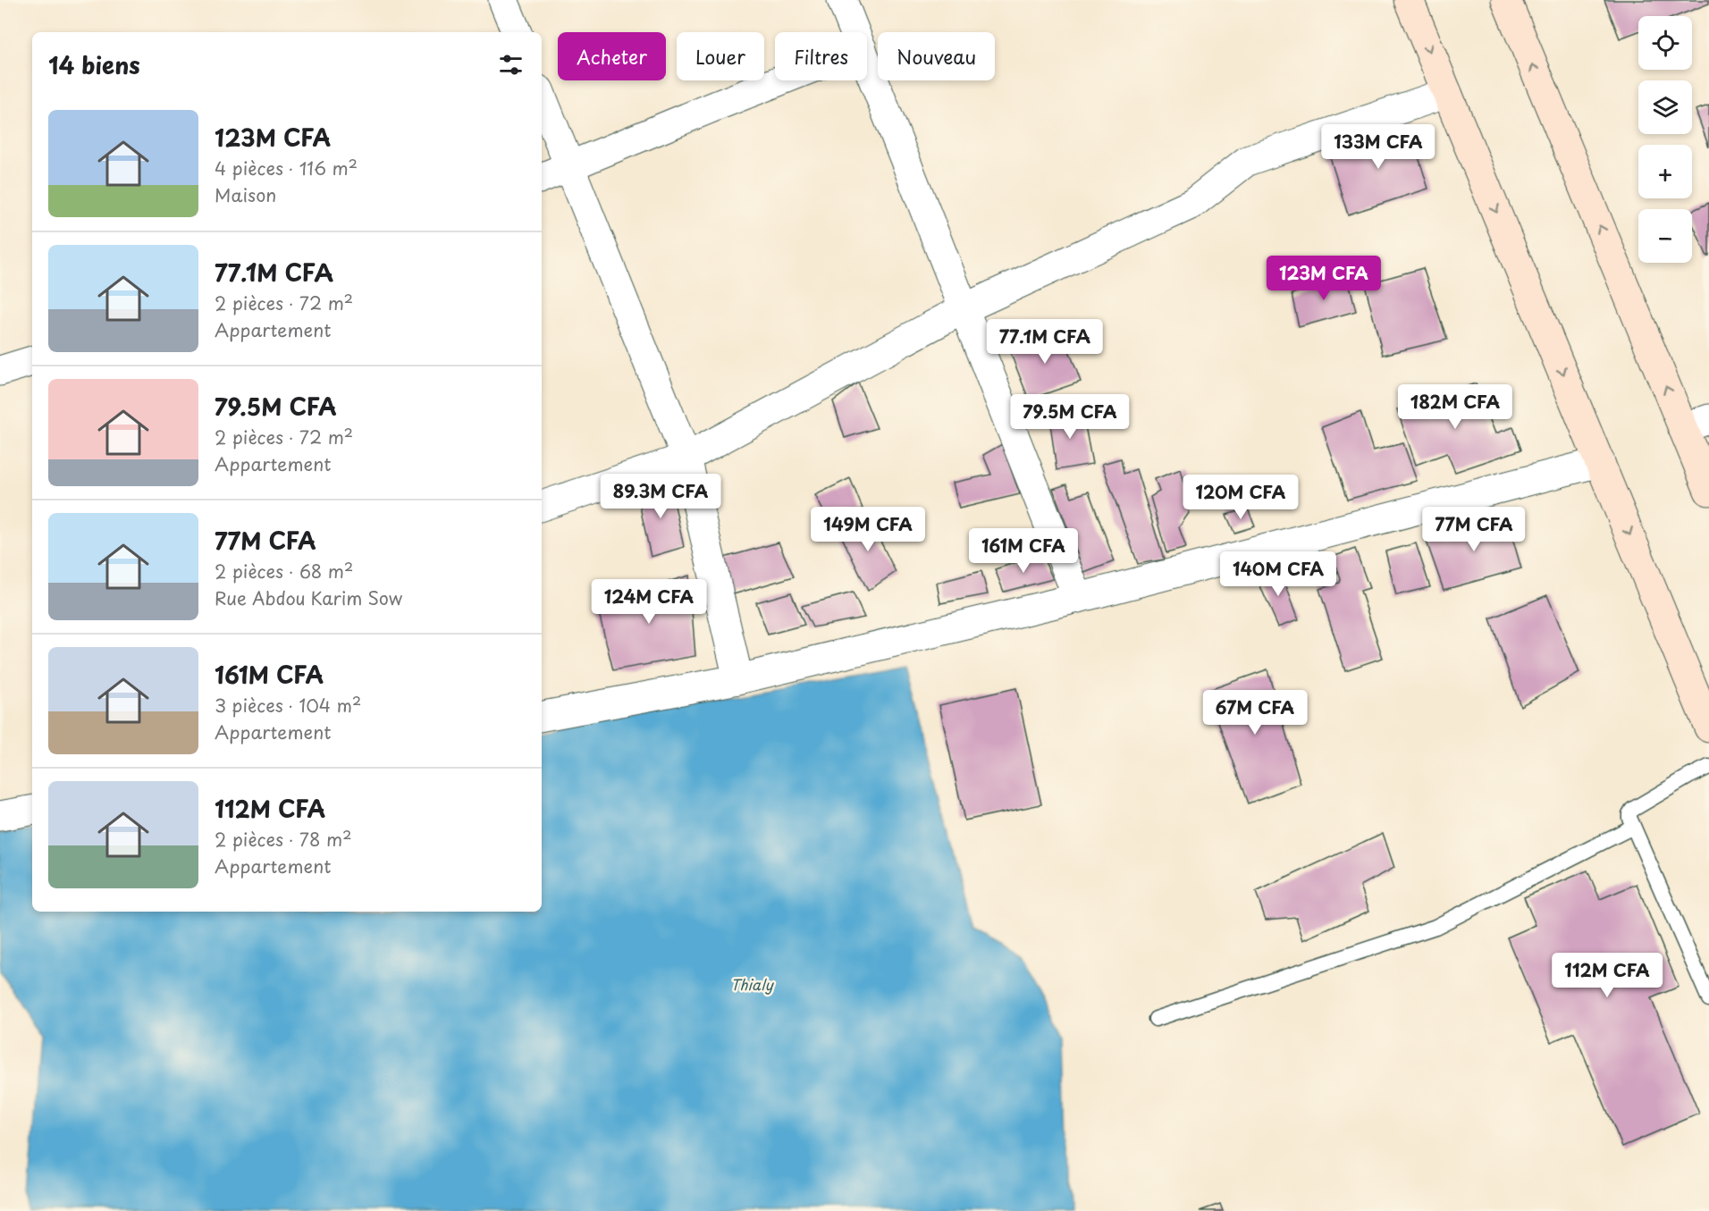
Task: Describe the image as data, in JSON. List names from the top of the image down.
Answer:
{
  "water": ["Thialy"],
  "page": {
    "map_buttons": ["+", "−"],
    "chip": [
      "Acheter",
      "Louer",
      "Filtres",
      "Nouveau"
    ],
    "heading": "14 biens",
    "list": [
      {
        "name": "123M CFA",
        "note": "4 pièces · 116 m² · Maison"
      },
      {
        "name": "77.1M CFA",
        "note": "2 pièces · 72 m² · Appartement"
      },
      {
        "name": "79.5M CFA",
        "note": "2 pièces · 72 m² · Appartement"
      },
      {
        "name": "77M CFA",
        "note": "2 pièces · 68 m² · Rue Abdou Karim Sow"
      },
      {
        "name": "161M CFA",
        "note": "3 pièces · 104 m² · Appartement"
      },
      {
        "name": "112M CFA",
        "note": "2 pièces · 78 m² · Appartement"
      }
    ],
    "price": [
      "133M CFA",
      "123M CFA",
      "77.1M CFA",
      "182M CFA",
      "79.5M CFA",
      "89.3M CFA",
      "120M CFA",
      "149M CFA",
      "77M CFA",
      "161M CFA",
      "140M CFA",
      "124M CFA",
      "67M CFA",
      "112M CFA"
    ]
  }
}
